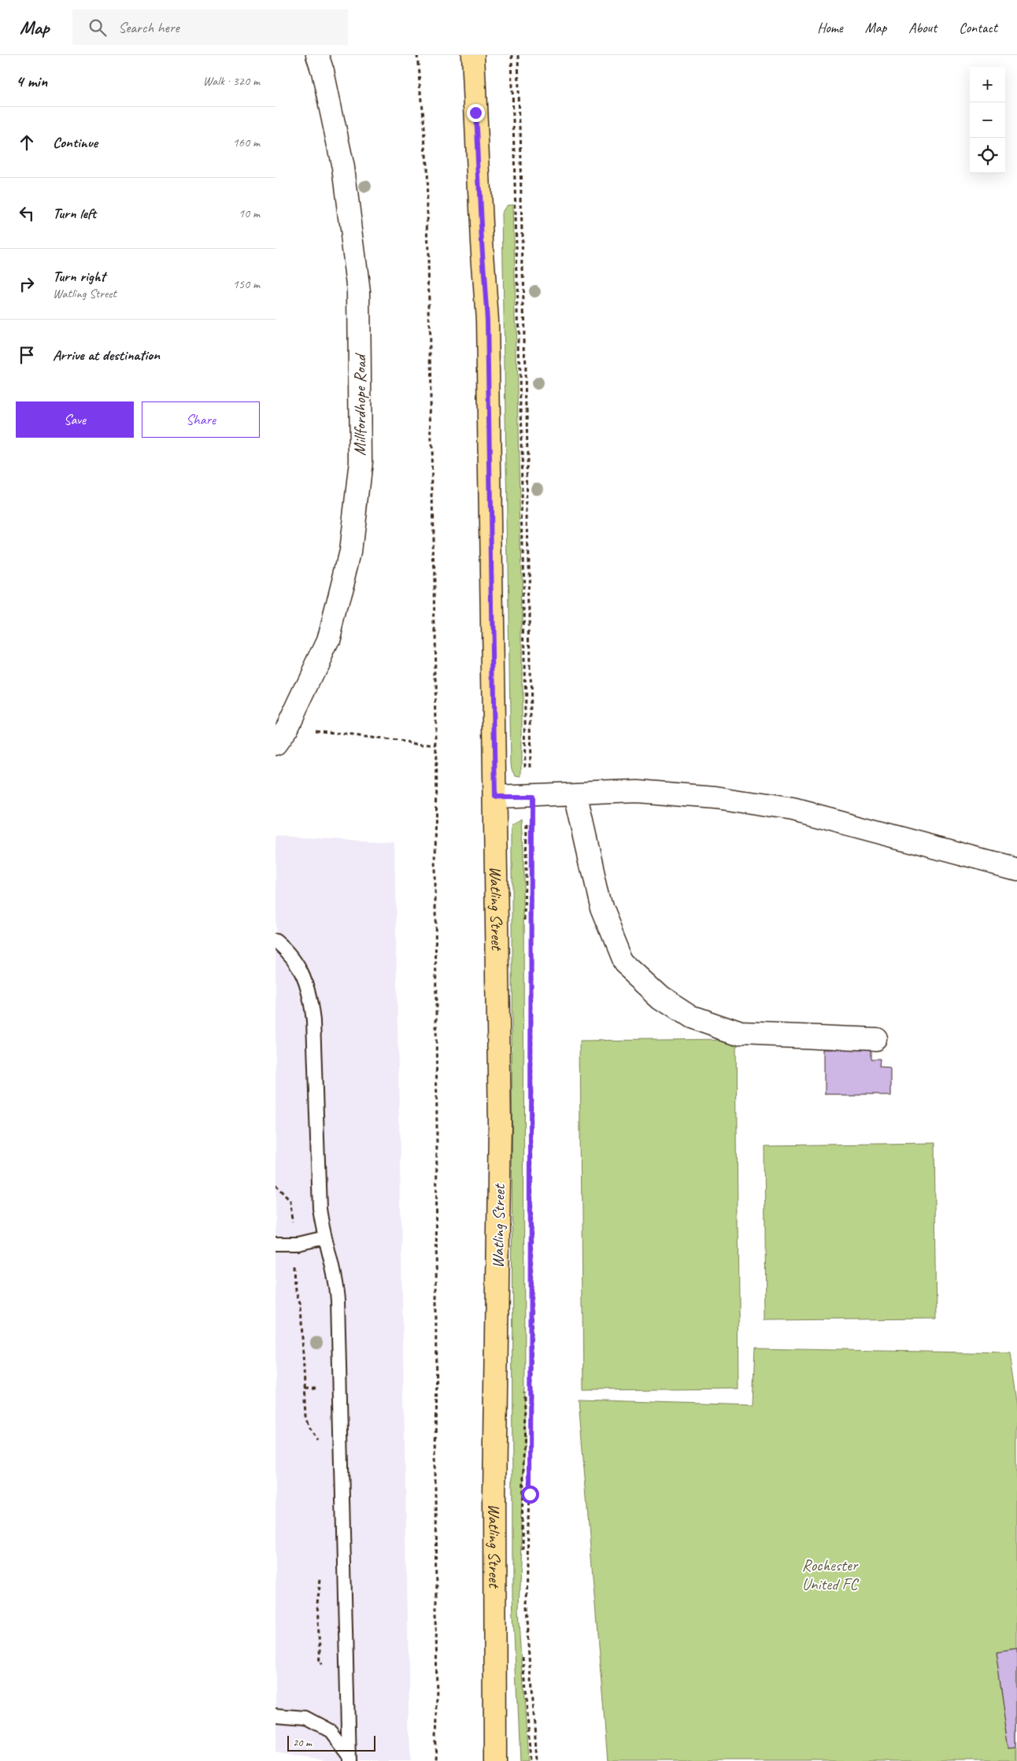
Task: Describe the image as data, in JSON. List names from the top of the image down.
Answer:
{
  "streets": {
    "main road": ["Watling Street"],
    "street": ["Millfordhope Road"]
  },
  "parks": ["Rochester United FC"],
  "scale_bar": "20 m",
  "page": {
    "header": "Map",
    "search": "Search here",
    "nav": [
      "Home",
      "Map",
      "About",
      "Contact"
    ],
    "heading": ["4 min", "Walk · 320 m"],
    "map_buttons": ["+", "−"],
    "list": [
      ["Continue", "160 m"],
      ["Turn left", "10 m"],
      ["Turn right", "Watling Street", "150 m"],
      "Arrive at destination"
    ],
    "buttons": ["Save", "Share"],
    "scale": "20 m"
  }
}
